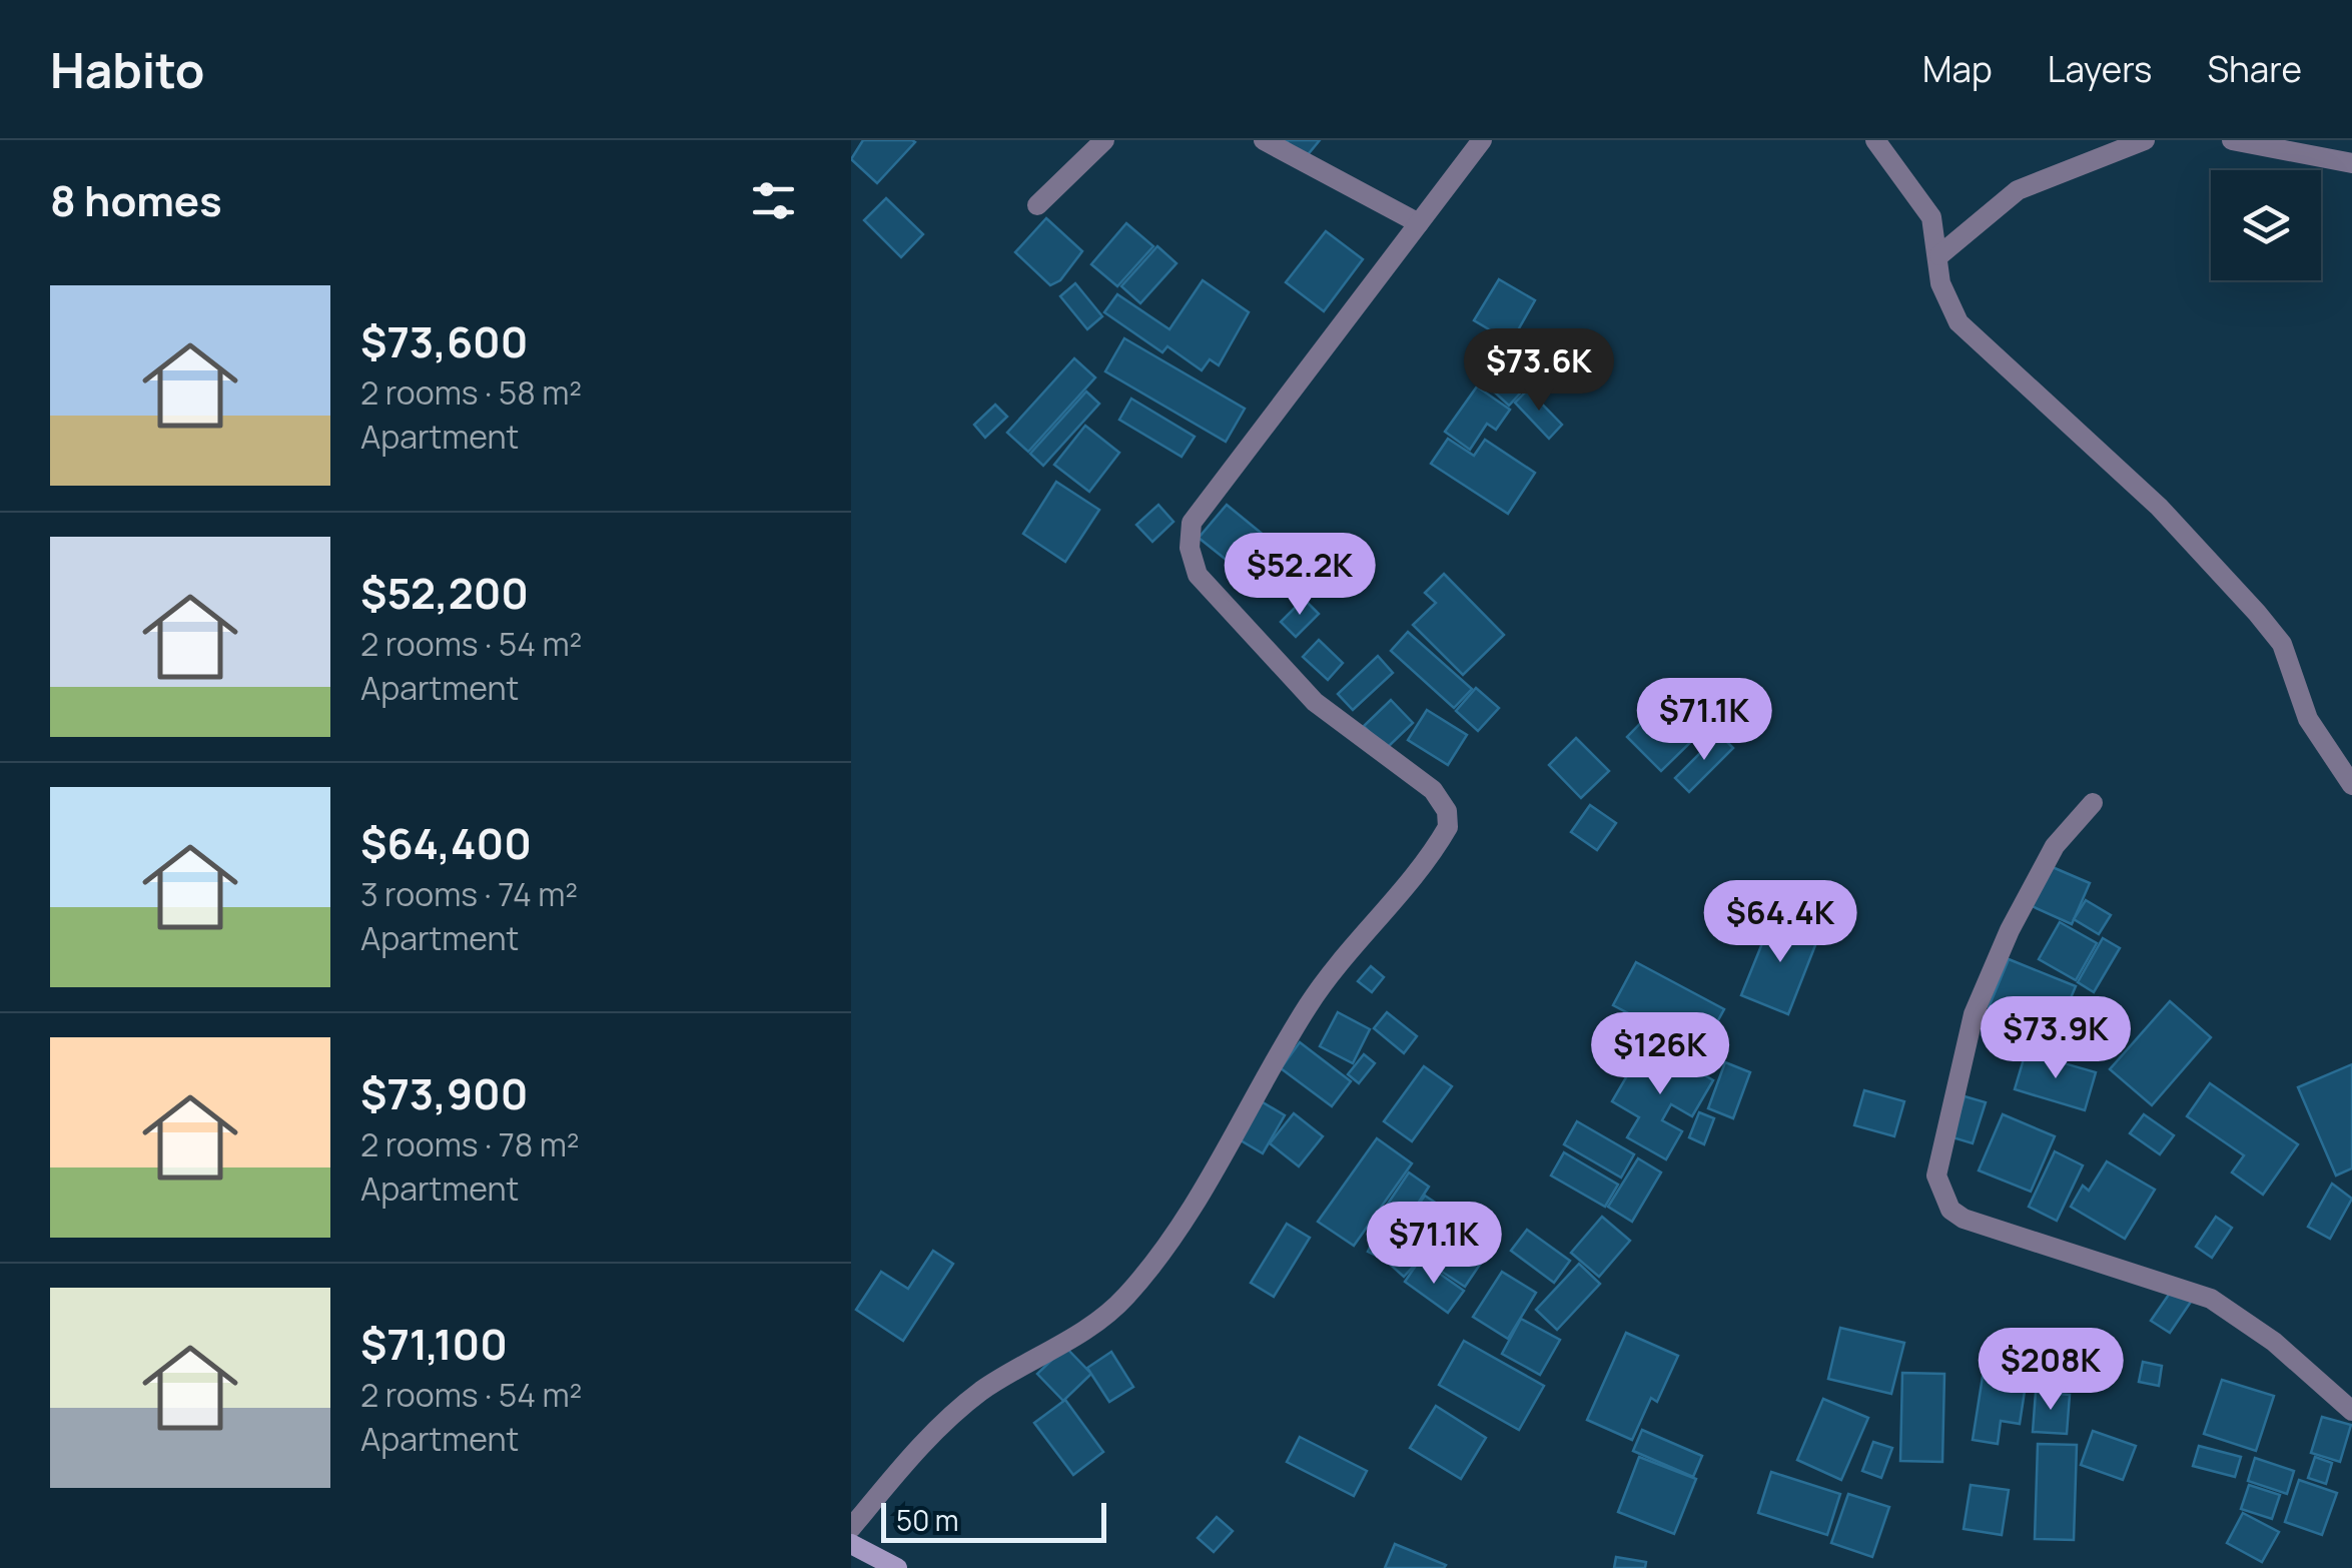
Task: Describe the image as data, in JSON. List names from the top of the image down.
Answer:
{
  "scale_bar": "50 m",
  "page": {
    "header": "Habito",
    "nav": ["Map", "Layers", "Share"],
    "heading": "8 homes",
    "list": [
      {
        "name": "$73,600",
        "note": "2 rooms · 58 m² · Apartment"
      },
      {
        "name": "$52,200",
        "note": "2 rooms · 54 m² · Apartment"
      },
      {
        "name": "$64,400",
        "note": "3 rooms · 74 m² · Apartment"
      },
      {
        "name": "$73,900",
        "note": "2 rooms · 78 m² · Apartment"
      },
      {
        "name": "$71,100",
        "note": "2 rooms · 54 m² · Apartment"
      }
    ],
    "price": [
      "$73.6K",
      "$52.2K",
      "$71.1K",
      "$64.4K",
      "$73.9K",
      "$126K",
      "$71.1K",
      "$208K"
    ],
    "scale": "50 m"
  }
}
